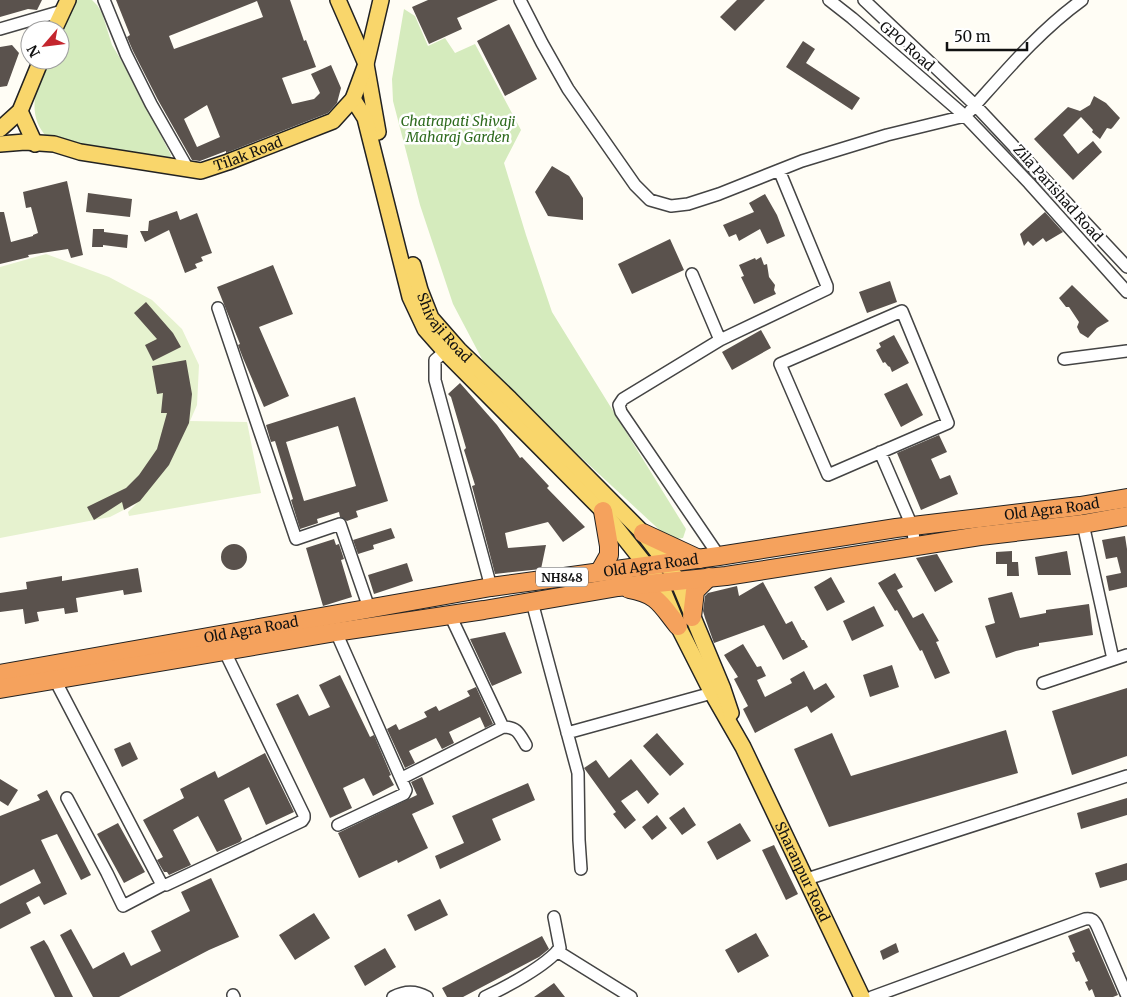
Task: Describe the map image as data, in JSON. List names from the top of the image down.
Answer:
{
  "streets": {
    "highway": ["Old Agra Road", "NH848"],
    "main road": ["Tilak Road", "Shivaji Road", "Sharanpur Road"],
    "street": ["GPO Road", "Zila Parishad Road"]
  },
  "crossings": [
    ["GPO Road", "Zila Parishad Road"],
    ["Tilak Road", "Shivaji Road"],
    ["Shivaji Road", "Old Agra Road"],
    ["Shivaji Road", "Sharanpur Road"],
    ["Old Agra Road", "Sharanpur Road"]
  ],
  "parks": ["Chatrapati Shivaji Maharaj Garden"],
  "scale_bar": "50 m",
  "north": "bottom left"
}
